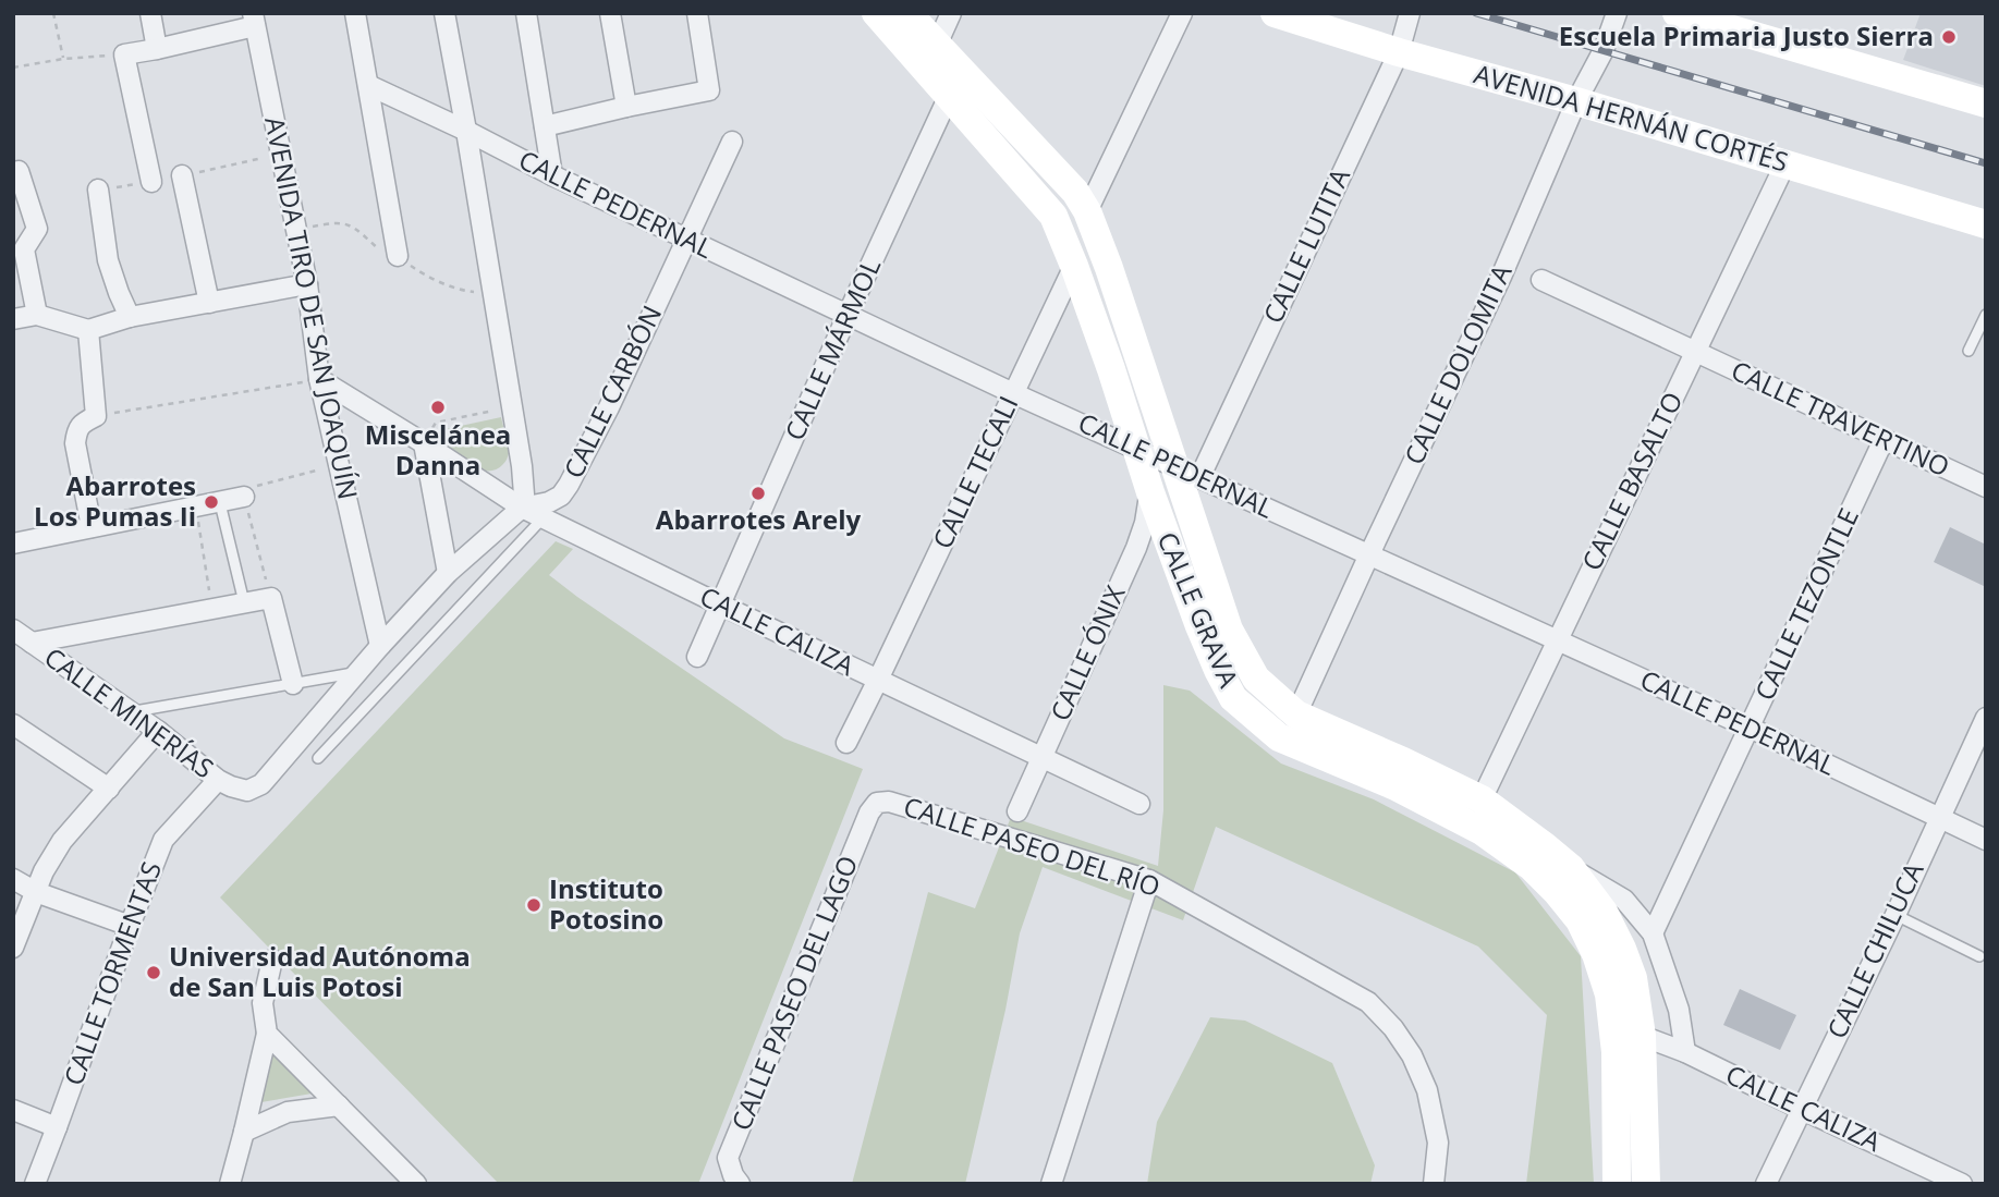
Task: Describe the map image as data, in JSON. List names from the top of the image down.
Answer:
{
  "streets": {
    "main road": ["AVENIDA HERNÁN CORTÉS", "CALLE GRAVA"],
    "street": [
      "CALLE PEDERNAL",
      "CALLE LUTITA",
      "AVENIDA TIRO DE SAN JOAQUÍN",
      "CALLE MÁRMOL",
      "CALLE DOLOMITA",
      "CALLE CARBÓN",
      "CALLE TRAVERTINO",
      "CALLE TECALI",
      "CALLE BASALTO",
      "CALLE TEZONTLE",
      "CALLE CALIZA",
      "CALLE ÓNIX",
      "CALLE MINERÍAS",
      "CALLE PASEO DEL RÍO",
      "CALLE CHILUCA",
      "CALLE TORMENTAS",
      "CALLE PASEO DEL LAGO"
    ]
  },
  "crossings": [
    ["AVENIDA HERNÁN CORTÉS", "CALLE LUTITA"],
    ["AVENIDA HERNÁN CORTÉS", "CALLE DOLOMITA"],
    ["AVENIDA HERNÁN CORTÉS", "CALLE BASALTO"],
    ["CALLE PEDERNAL", "CALLE LUTITA"],
    ["CALLE PEDERNAL", "CALLE MÁRMOL"],
    ["CALLE PEDERNAL", "CALLE DOLOMITA"],
    ["CALLE PEDERNAL", "CALLE CARBÓN"],
    ["CALLE PEDERNAL", "CALLE TECALI"],
    ["CALLE PEDERNAL", "CALLE BASALTO"],
    ["CALLE PEDERNAL", "CALLE TEZONTLE"],
    ["CALLE PEDERNAL", "CALLE GRAVA"],
    ["CALLE PEDERNAL", "CALLE CHILUCA"],
    ["CALLE LUTITA", "CALLE GRAVA"],
    ["AVENIDA TIRO DE SAN JOAQUÍN", "CALLE CARBÓN"],
    ["AVENIDA TIRO DE SAN JOAQUÍN", "CALLE CALIZA"],
    ["CALLE MÁRMOL", "CALLE GRAVA"],
    ["CALLE MÁRMOL", "CALLE CALIZA"],
    ["CALLE DOLOMITA", "CALLE GRAVA"],
    ["CALLE CARBÓN", "CALLE CALIZA"],
    ["CALLE CARBÓN", "CALLE MINERÍAS"],
    ["CALLE TRAVERTINO", "CALLE BASALTO"],
    ["CALLE TRAVERTINO", "CALLE TEZONTLE"],
    ["CALLE TECALI", "CALLE GRAVA"],
    ["CALLE TECALI", "CALLE CALIZA"],
    ["CALLE BASALTO", "CALLE GRAVA"],
    ["CALLE GRAVA", "CALLE CALIZA"],
    ["CALLE GRAVA", "CALLE ÓNIX"],
    ["CALLE CALIZA", "CALLE ÓNIX"],
    ["CALLE CALIZA", "CALLE CHILUCA"],
    ["CALLE MINERÍAS", "CALLE TORMENTAS"],
    ["CALLE PASEO DEL RÍO", "CALLE PASEO DEL LAGO"]
  ],
  "places": [
    "Escuela Primaria Justo Sierra",
    "Miscelánea Danna",
    "Abarrotes Arely",
    "Abarrotes Los Pumas Ii",
    "Instituto Potosino",
    "Universidad Autónoma de San Luis Potosi"
  ]
}
